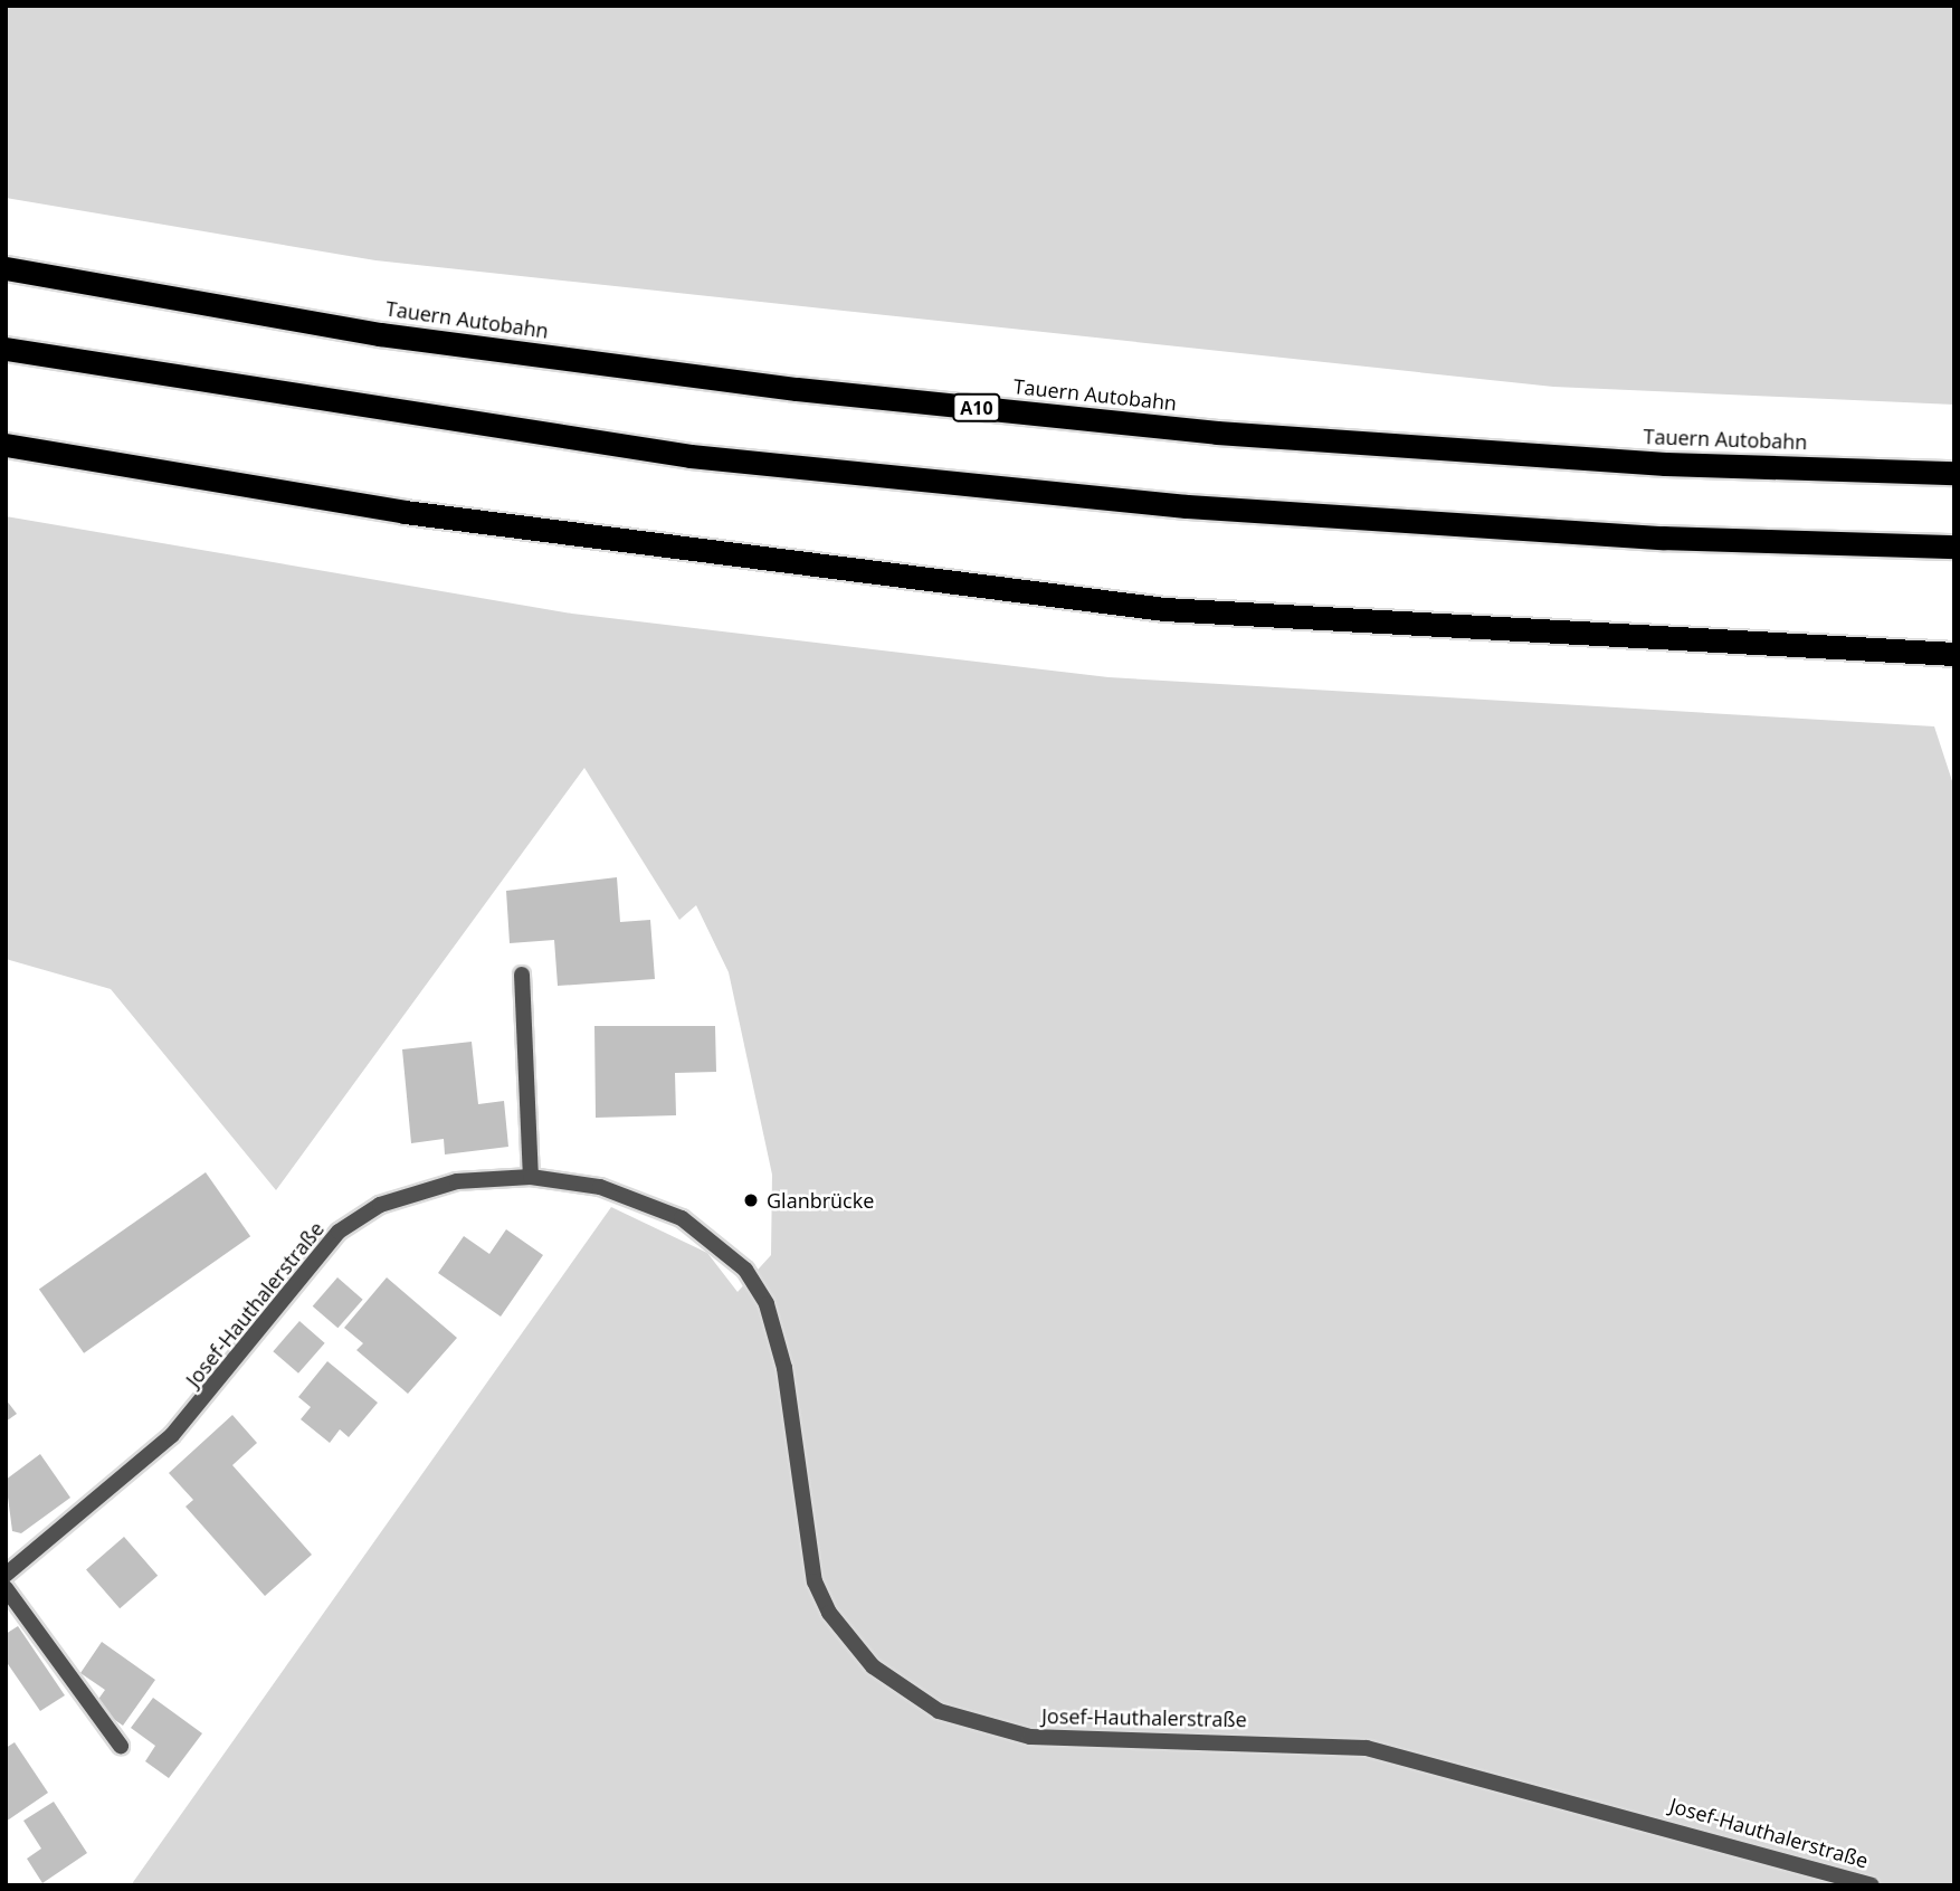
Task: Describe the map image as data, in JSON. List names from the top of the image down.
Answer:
{
  "streets": {
    "highway": ["Tauern Autobahn", "A10"],
    "street": ["Josef-Hauthalerstraße"]
  },
  "places": ["Glanbrücke"]
}
